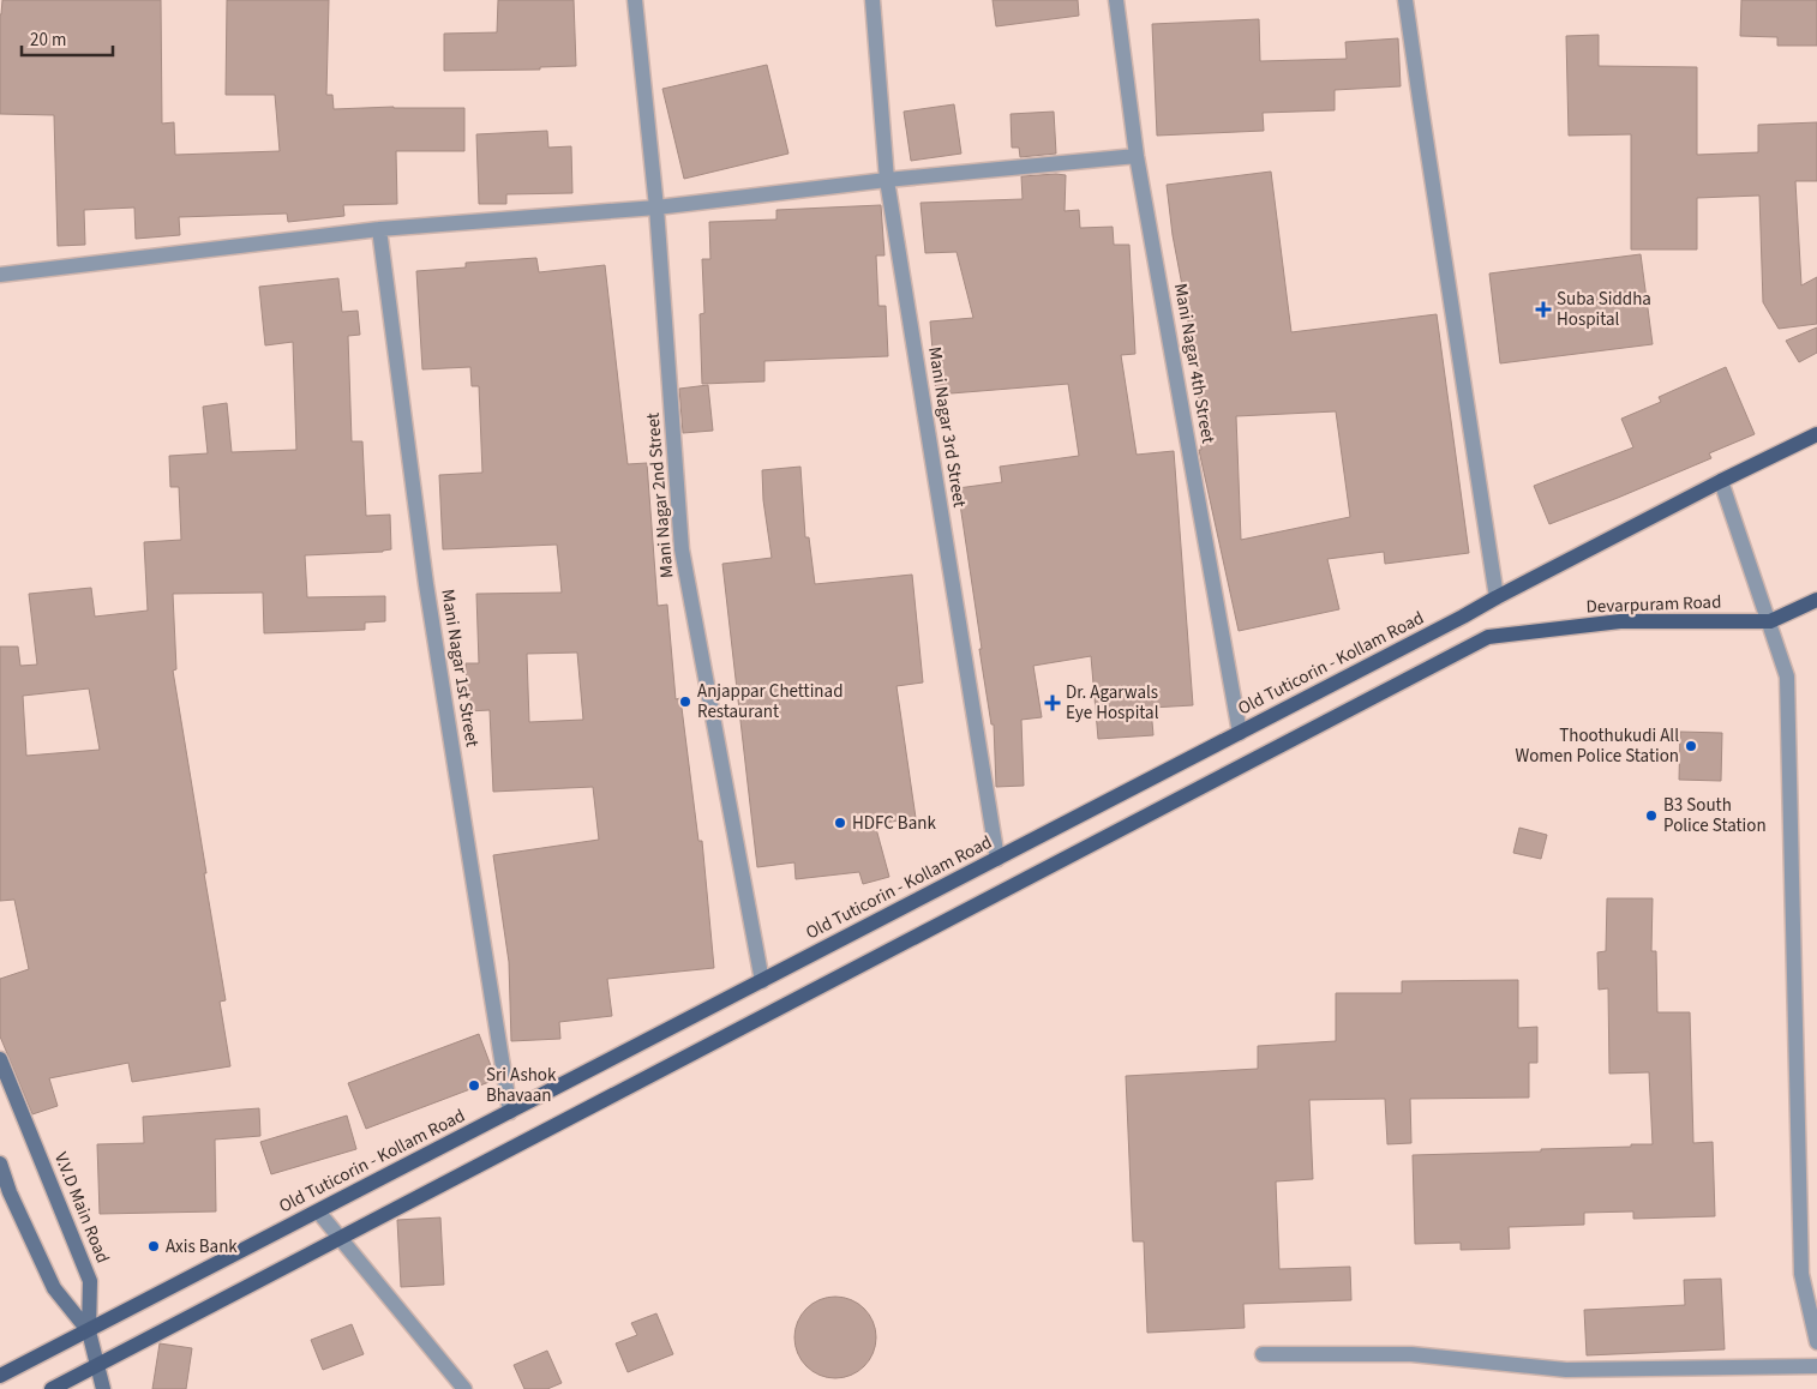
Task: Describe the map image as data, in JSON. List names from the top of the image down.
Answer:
{
  "streets": {
    "main road": ["Devarpuram Road", "Old Tuticorin - Kollam Road", "V.V.D Main Road"],
    "street": [
      "Mani Nagar 4th Street",
      "Mani Nagar 3rd Street",
      "Mani Nagar 2nd Street",
      "Mani Nagar 1st Street"
    ]
  },
  "crossings": [
    ["Mani Nagar 4th Street", "Old Tuticorin - Kollam Road"],
    ["Mani Nagar 3rd Street", "Old Tuticorin - Kollam Road"],
    ["Mani Nagar 2nd Street", "Old Tuticorin - Kollam Road"],
    ["Old Tuticorin - Kollam Road", "Mani Nagar 1st Street"],
    ["Old Tuticorin - Kollam Road", "V.V.D Main Road"]
  ],
  "places": {
    "health": ["Suba Siddha Hospital", "Dr. Agarwals Eye Hospital"],
    "other": [
      "Anjappar Chettinad Restaurant",
      "Thoothukudi All Women Police Station",
      "B3 South Police Station",
      "HDFC Bank",
      "Sri Ashok Bhavaan",
      "Axis Bank"
    ]
  },
  "scale_bar": "20 m"
}
